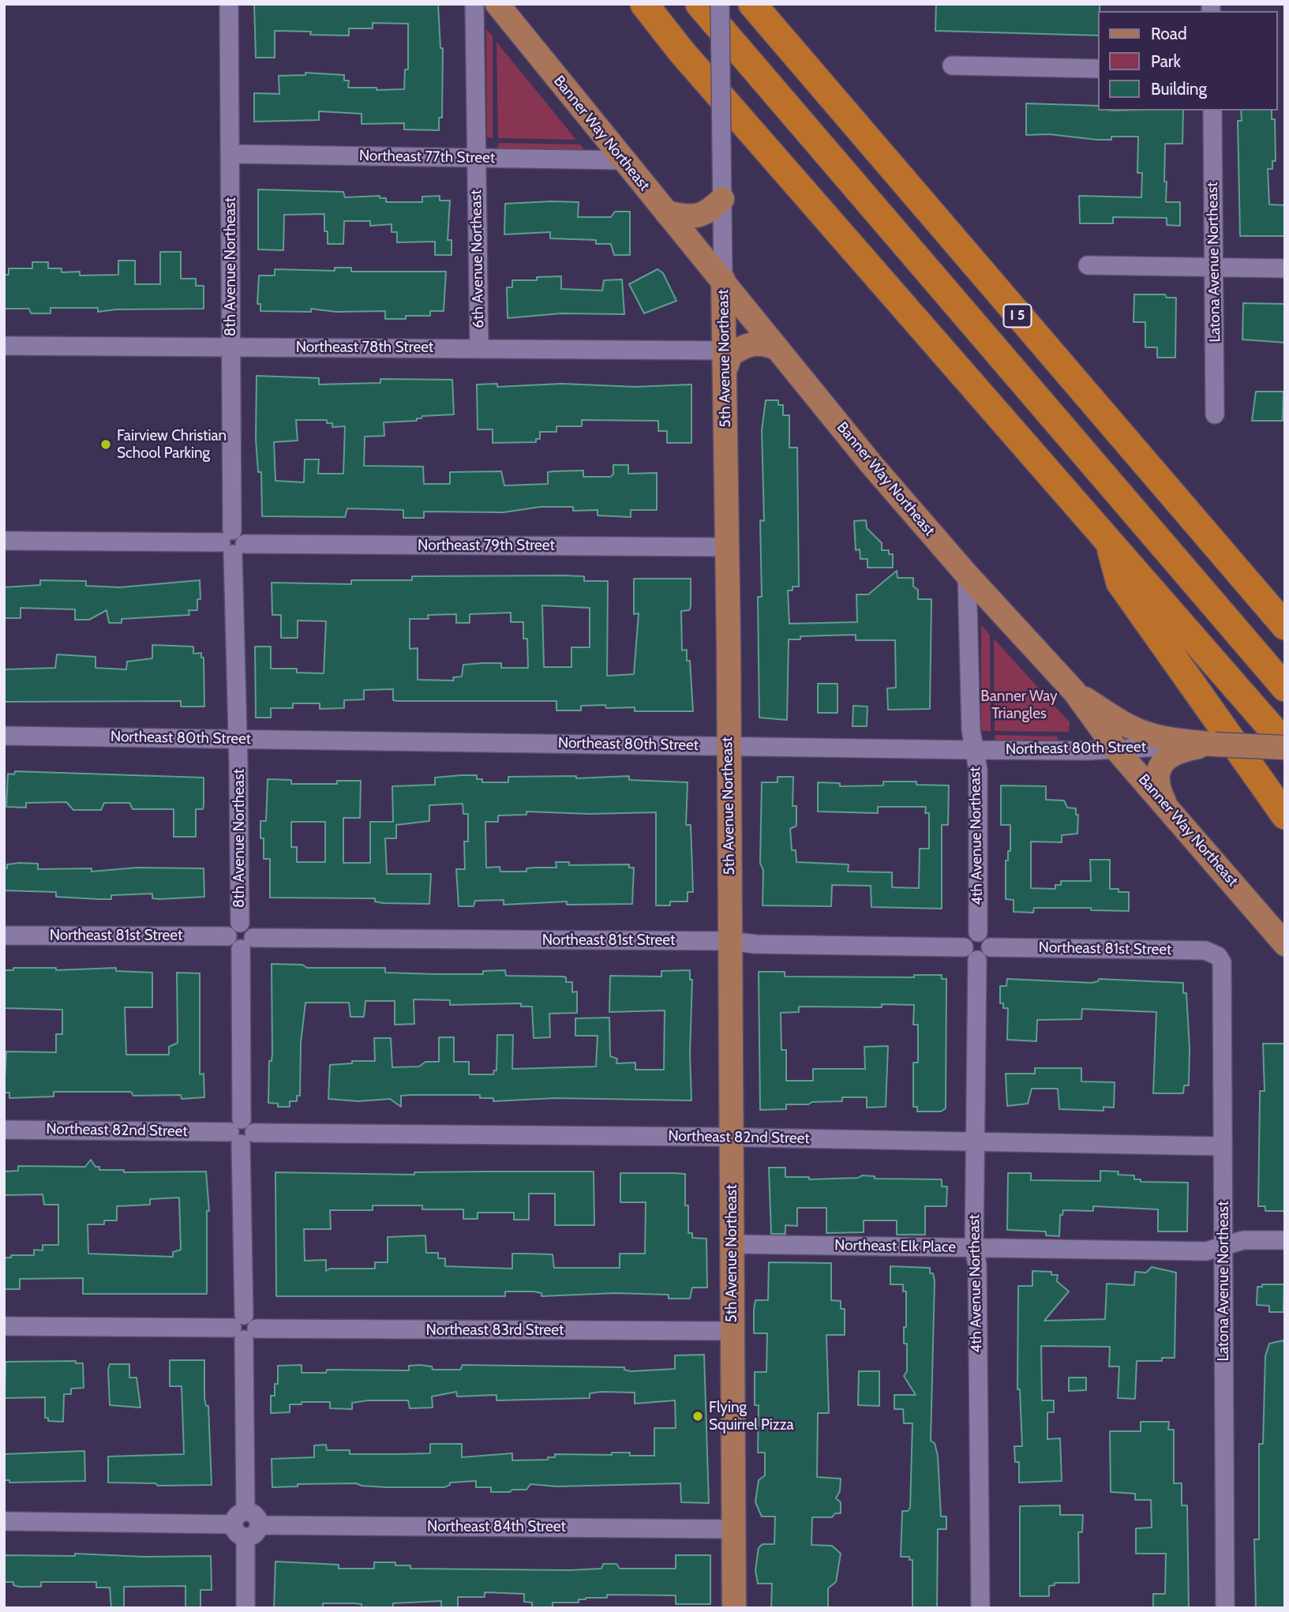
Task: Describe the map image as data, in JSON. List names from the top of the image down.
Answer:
{
  "streets": {
    "highway": ["I 5"],
    "main road": ["Banner Way Northeast", "5th Avenue Northeast", "Northeast 80th Street"],
    "street": [
      "Northeast 77th Street",
      "6th Avenue Northeast",
      "Latona Avenue Northeast",
      "8th Avenue Northeast",
      "Northeast 78th Street",
      "Northeast 79th Street",
      "4th Avenue Northeast",
      "Northeast 81st Street",
      "Northeast 82nd Street",
      "Northeast Elk Place",
      "Northeast 83rd Street",
      "Northeast 84th Street"
    ]
  },
  "crossings": [
    ["Banner Way Northeast", "Northeast 77th Street"],
    ["Banner Way Northeast", "5th Avenue Northeast"],
    ["Banner Way Northeast", "Northeast 80th Street"],
    ["Banner Way Northeast", "4th Avenue Northeast"],
    ["Northeast 77th Street", "6th Avenue Northeast"],
    ["Northeast 77th Street", "8th Avenue Northeast"],
    ["6th Avenue Northeast", "Northeast 78th Street"],
    ["Latona Avenue Northeast", "Northeast 81st Street"],
    ["Latona Avenue Northeast", "Northeast 82nd Street"],
    ["Latona Avenue Northeast", "Northeast Elk Place"],
    ["8th Avenue Northeast", "Northeast 78th Street"],
    ["8th Avenue Northeast", "Northeast 79th Street"],
    ["8th Avenue Northeast", "Northeast 80th Street"],
    ["8th Avenue Northeast", "Northeast 81st Street"],
    ["Northeast 78th Street", "5th Avenue Northeast"],
    ["5th Avenue Northeast", "Northeast 79th Street"],
    ["5th Avenue Northeast", "Northeast 80th Street"],
    ["5th Avenue Northeast", "Northeast 81st Street"],
    ["5th Avenue Northeast", "Northeast 82nd Street"],
    ["5th Avenue Northeast", "Northeast Elk Place"],
    ["5th Avenue Northeast", "Northeast 83rd Street"],
    ["5th Avenue Northeast", "Northeast 84th Street"],
    ["Northeast 80th Street", "4th Avenue Northeast"],
    ["4th Avenue Northeast", "Northeast 81st Street"],
    ["4th Avenue Northeast", "Northeast 82nd Street"],
    ["4th Avenue Northeast", "Northeast Elk Place"]
  ],
  "parks": ["Banner Way Triangles"],
  "places": ["Fairview Christian School Parking", "Flying Squirrel Pizza"],
  "legend": ["Road", "Park", "Building"]
}
